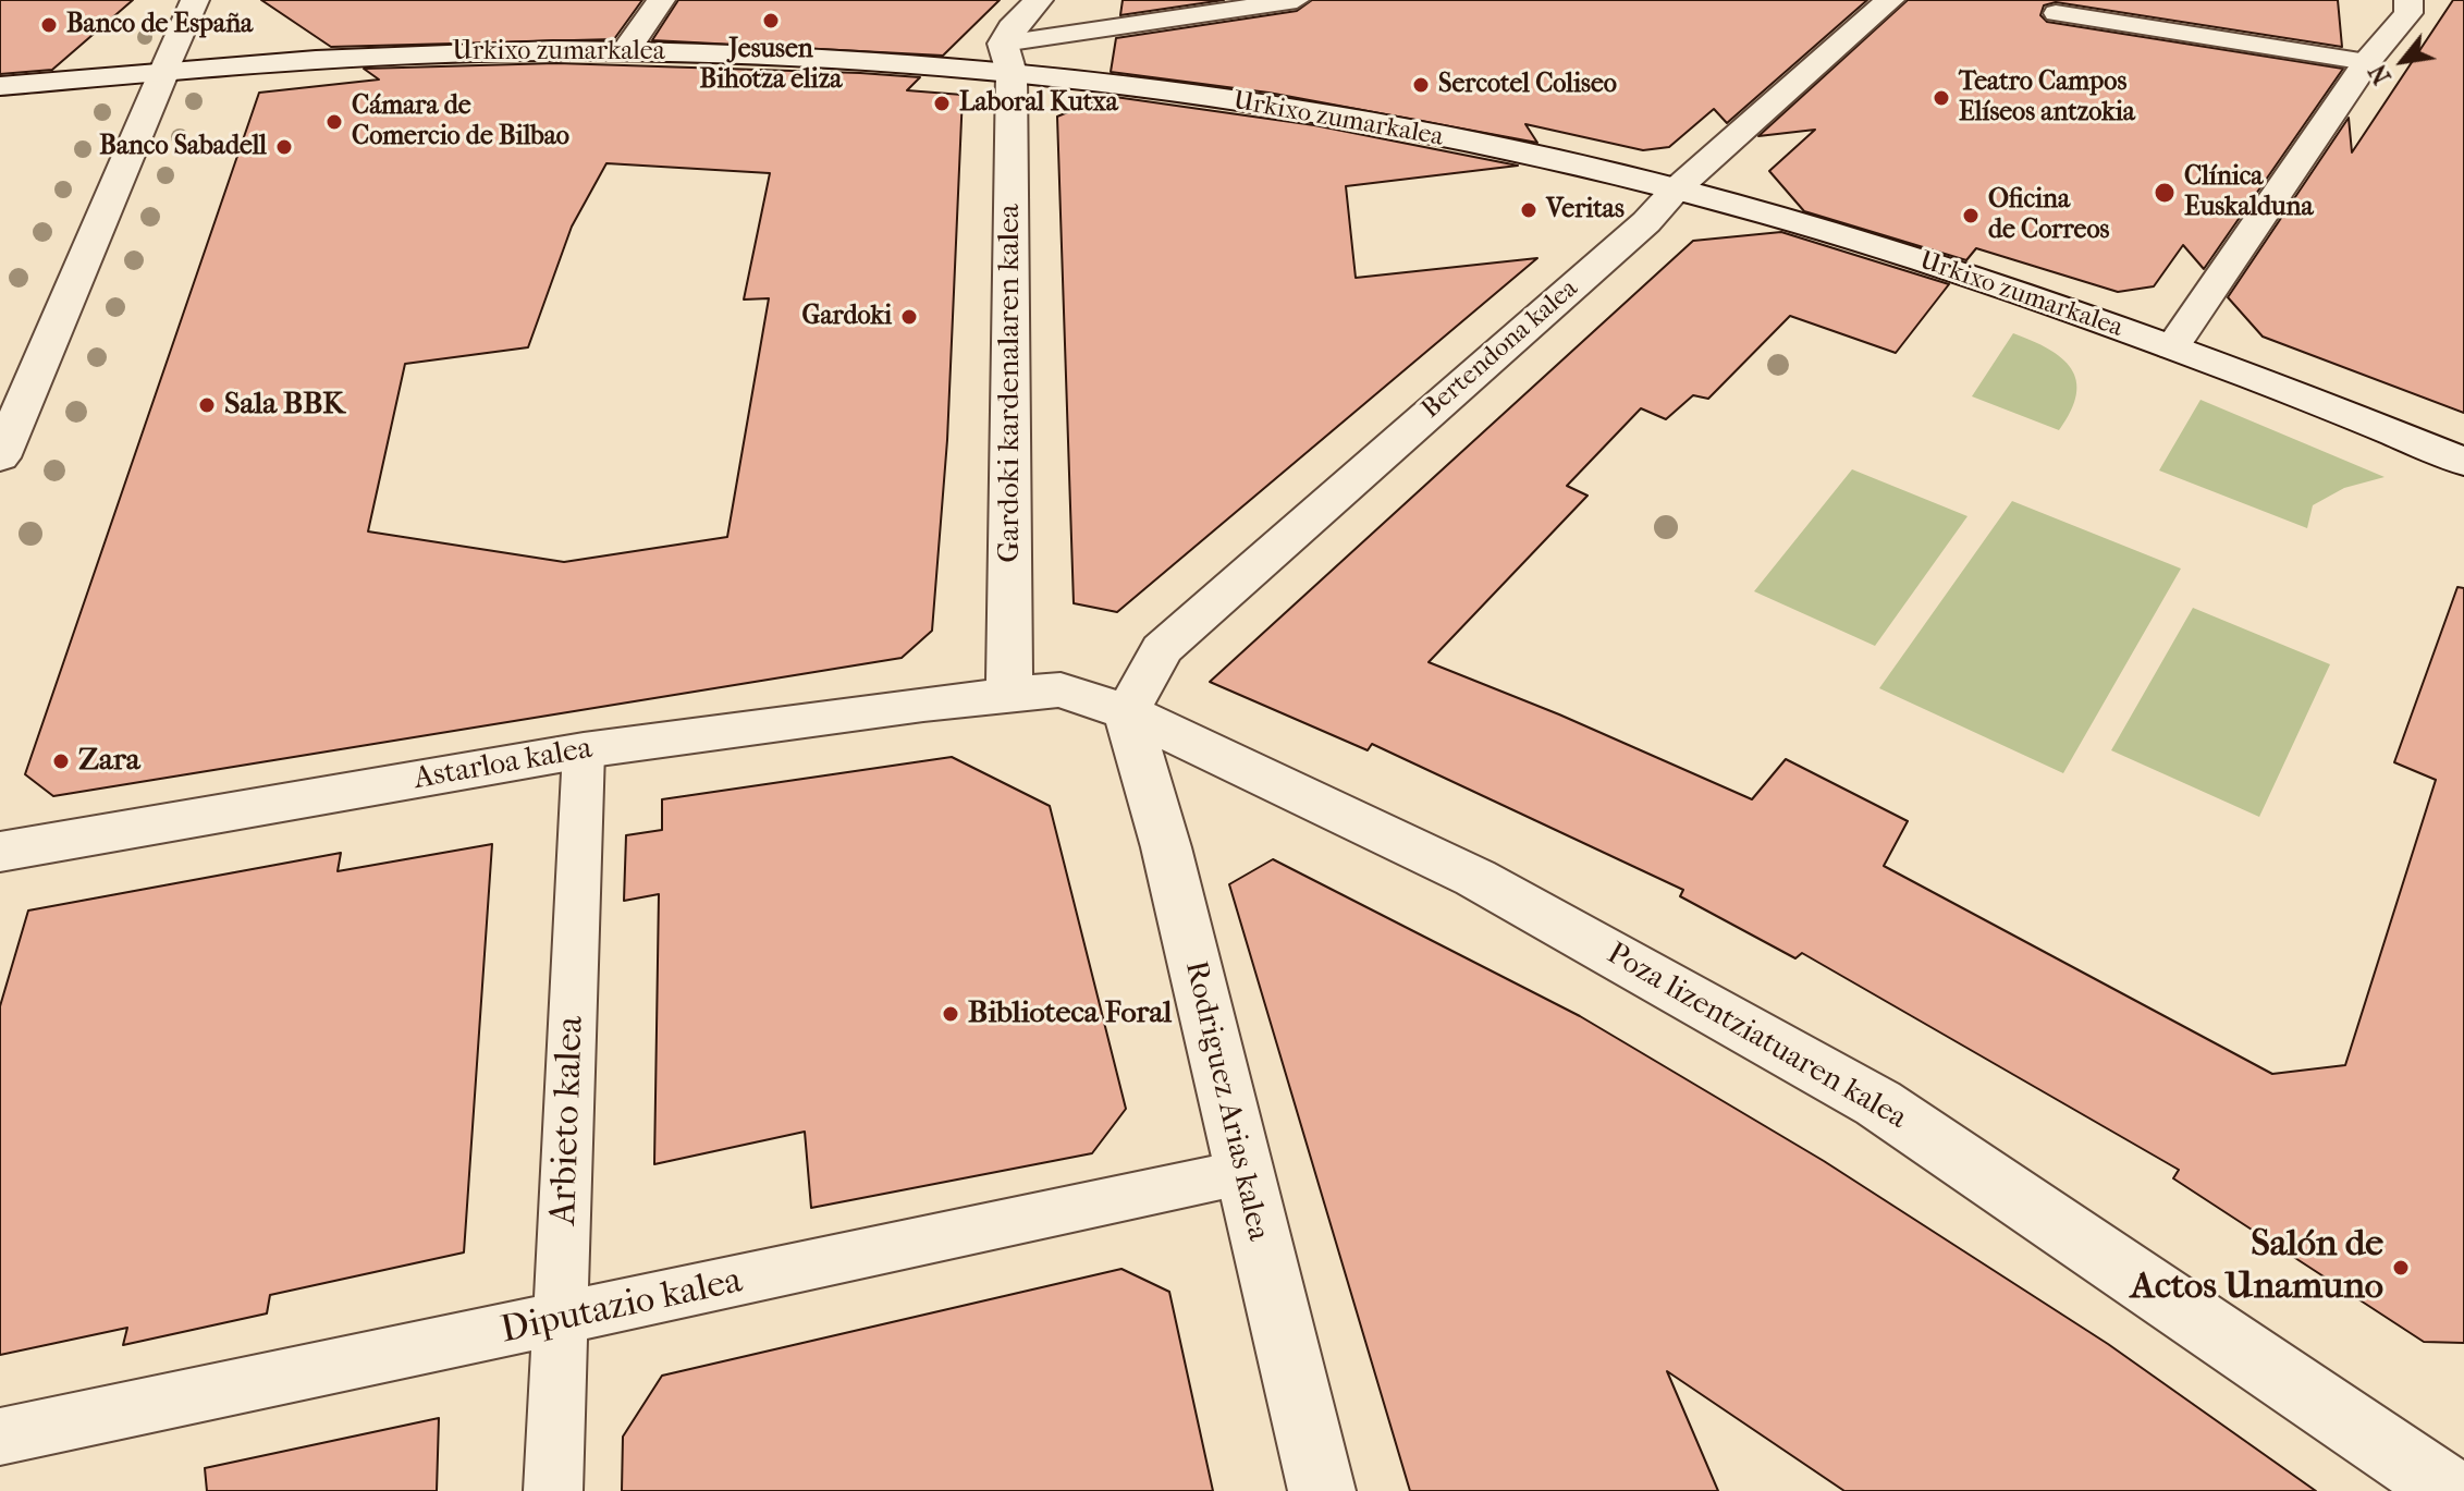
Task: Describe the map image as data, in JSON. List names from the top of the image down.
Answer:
{
  "streets": {
    "street": [
      "Urkixo zumarkalea",
      "Bertendona kalea",
      "Gardoki kardenalaren kalea",
      "Astarloa kalea",
      "Poza lizentziatuaren kalea",
      "Rodriguez Arias kalea",
      "Arbieto kalea",
      "Diputazio kalea"
    ]
  },
  "crossings": [
    ["Urkixo zumarkalea", "Bertendona kalea"],
    ["Urkixo zumarkalea", "Gardoki kardenalaren kalea"],
    ["Bertendona kalea", "Poza lizentziatuaren kalea"],
    ["Bertendona kalea", "Rodriguez Arias kalea"],
    ["Gardoki kardenalaren kalea", "Astarloa kalea"],
    ["Gardoki kardenalaren kalea", "Poza lizentziatuaren kalea"],
    ["Astarloa kalea", "Poza lizentziatuaren kalea"],
    ["Astarloa kalea", "Arbieto kalea"],
    ["Poza lizentziatuaren kalea", "Rodriguez Arias kalea"],
    ["Rodriguez Arias kalea", "Diputazio kalea"],
    ["Arbieto kalea", "Diputazio kalea"]
  ],
  "places": [
    "Jesusen Bihotza eliza",
    "Banco de España",
    "Sercotel Coliseo",
    "Teatro Campos Elíseos antzokia",
    "Laboral Kutxa",
    "Cámara de Comercio de Bilbao",
    "Banco Sabadell",
    "Clínica Euskalduna",
    "Veritas",
    "Oficina de Correos",
    "Gardoki",
    "Sala BBK",
    "Zara",
    "Biblioteca Foral",
    "Salón de Actos Unamuno"
  ],
  "north": "bottom left"
}
